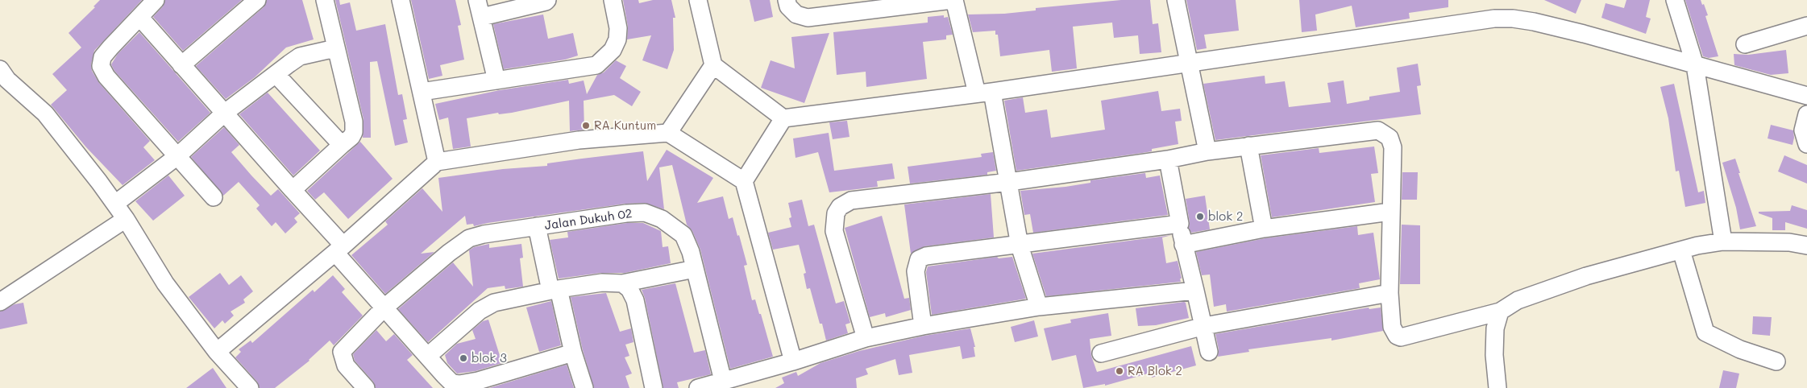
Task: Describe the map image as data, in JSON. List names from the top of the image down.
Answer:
{
  "streets": {
    "street": ["Jalan Dukuh 02"]
  },
  "places": [
    "RA Kuntum",
    "blok 2",
    "blok 3",
    "RA Blok 2"
  ]
}
